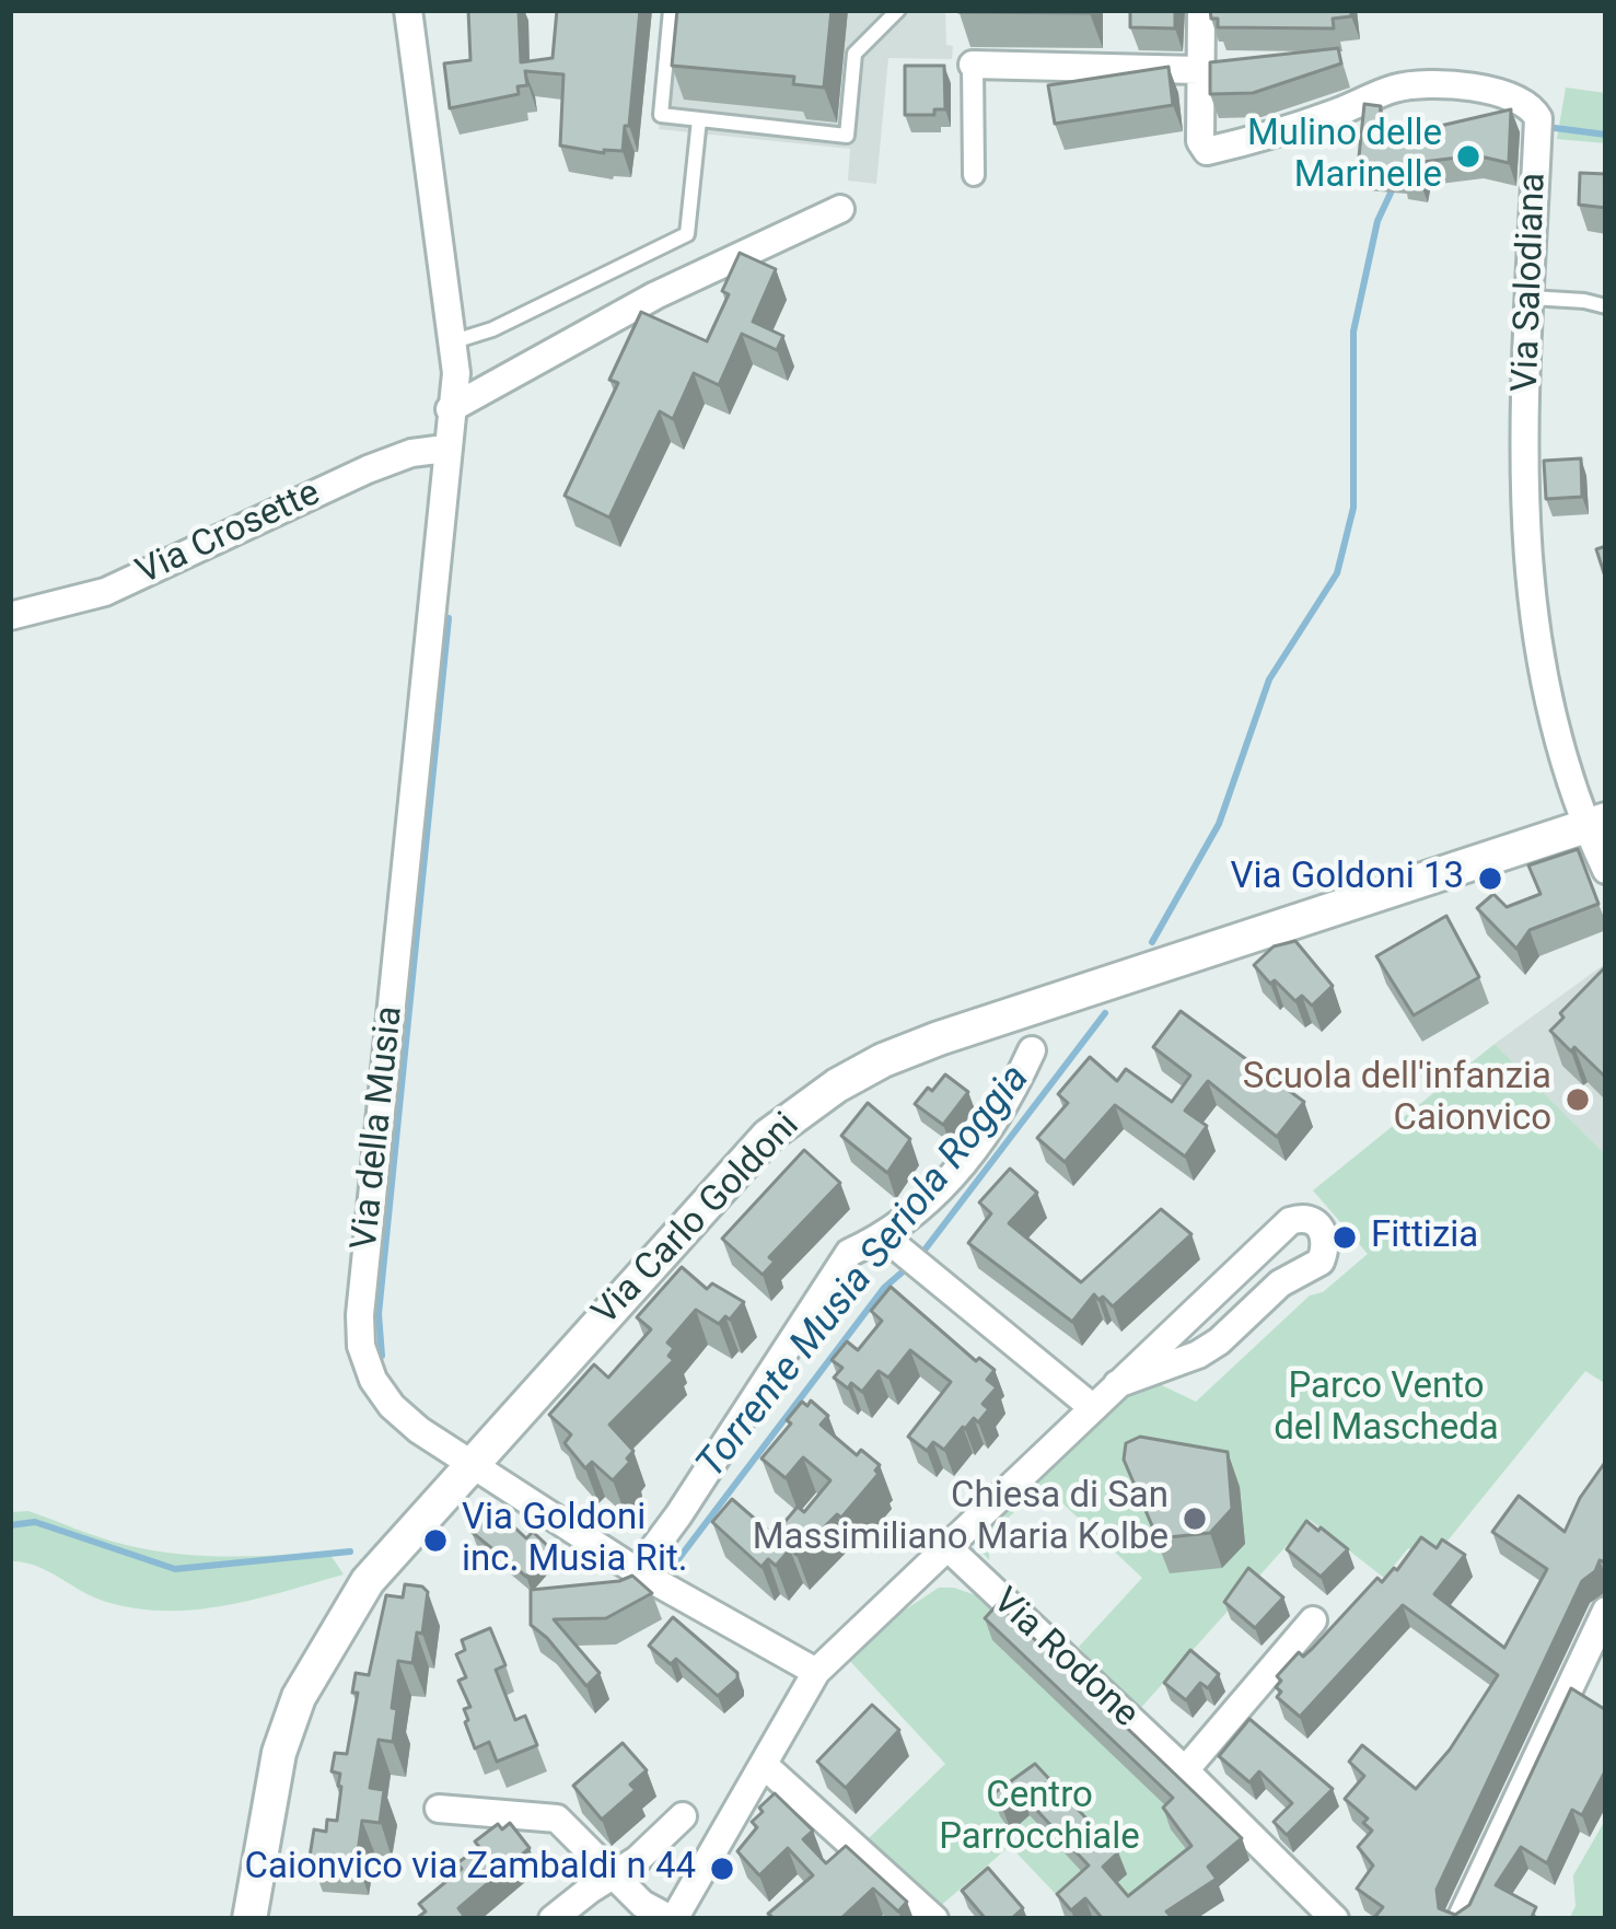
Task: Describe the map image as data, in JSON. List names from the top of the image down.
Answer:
{
  "streets": {
    "street": [
      "Via Salodiana",
      "Via Crosette",
      "Via della Musia",
      "Via Carlo Goldoni",
      "Via Rodone"
    ]
  },
  "crossings": [
    ["Via Salodiana", "Via Carlo Goldoni"],
    ["Via Crosette", "Via della Musia"],
    ["Via della Musia", "Via Carlo Goldoni"]
  ],
  "water": ["Torrente Musia Seriola Roggia"],
  "parks": ["Parco Vento del Mascheda", "Centro Parrocchiale"],
  "places": [
    "Mulino delle Marinelle",
    "Via Goldoni 13",
    "Scuola dell'infanzia Caionvico",
    "Fittizia",
    "Chiesa di San Massimiliano Maria Kolbe",
    "Via Goldoni inc. Musia Rit.",
    "Caionvico via Zambaldi n 44"
  ]
}
